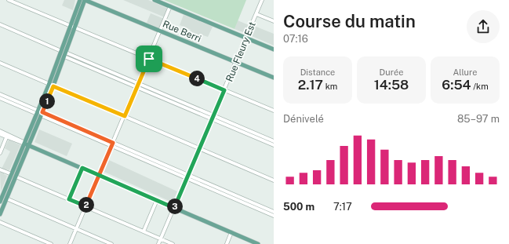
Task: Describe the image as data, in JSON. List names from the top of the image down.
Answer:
{
  "streets": {
    "main road": ["Rue Berri"],
    "street": ["Rue Fleury Est"]
  },
  "crossings": [
    ["Rue Berri", "Rue Fleury Est"]
  ],
  "page": {
    "heading": ["Course du matin", "07:16"],
    "stats": [
      ["Distance", "2.17 km"],
      ["Durée", "14:58"],
      ["Allure", "6:54 /km"]
    ],
    "pins": [
      "4",
      "1",
      "2",
      "3"
    ],
    "chart": ["Dénivelé", "85–97 m"],
    "list": [
      {
        "name": "500 m",
        "note": "7:17"
      }
    ]
  }
}
